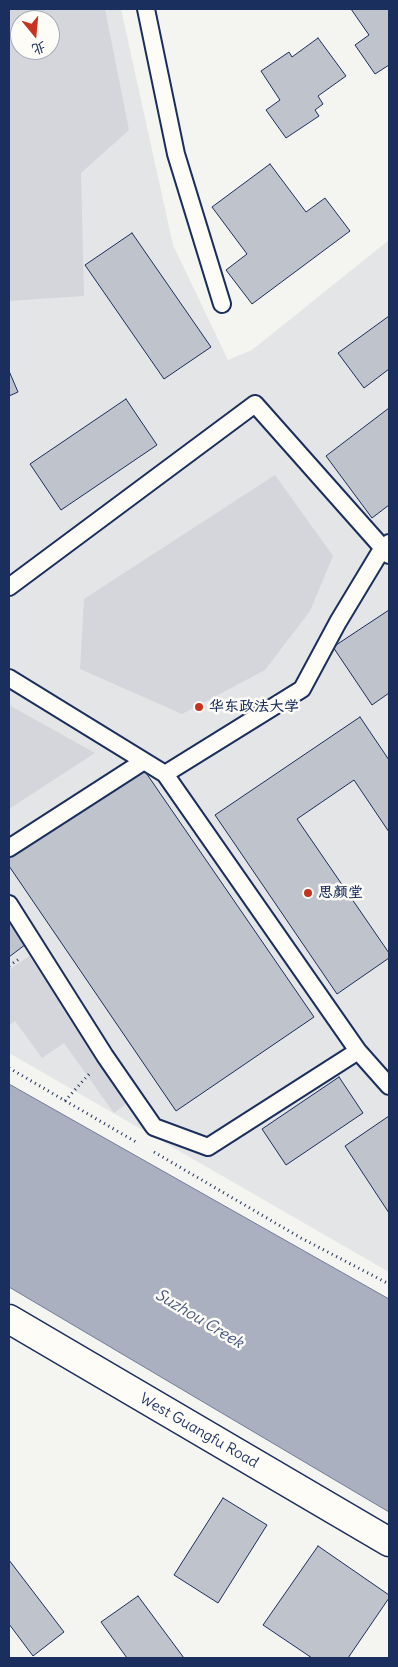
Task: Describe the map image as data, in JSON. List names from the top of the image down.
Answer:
{
  "streets": {
    "street": ["West Guangfu Road"]
  },
  "water": ["Suzhou Creek"],
  "places": ["华东政法大学", "思颜堂"],
  "north": "bottom"
}
